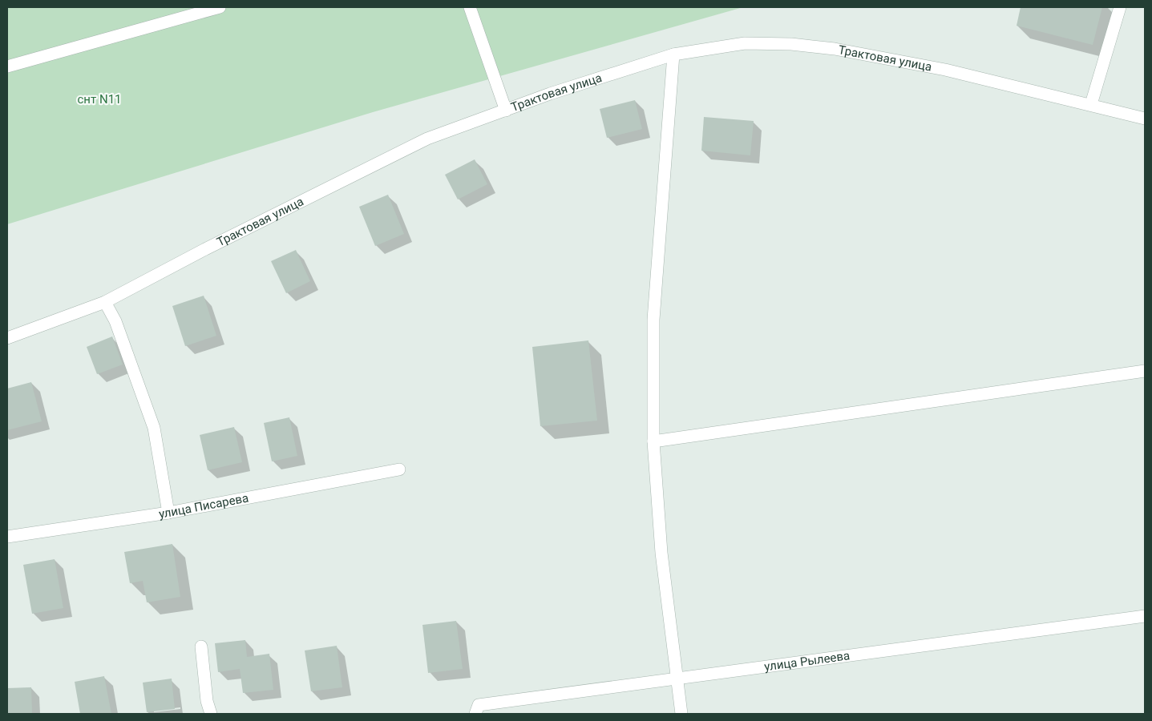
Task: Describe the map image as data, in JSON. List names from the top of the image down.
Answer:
{
  "streets": {
    "street": ["Трактовая улица", "улица Писарева", "улица Рылеева"]
  },
  "parks": ["снт N11"]
}
